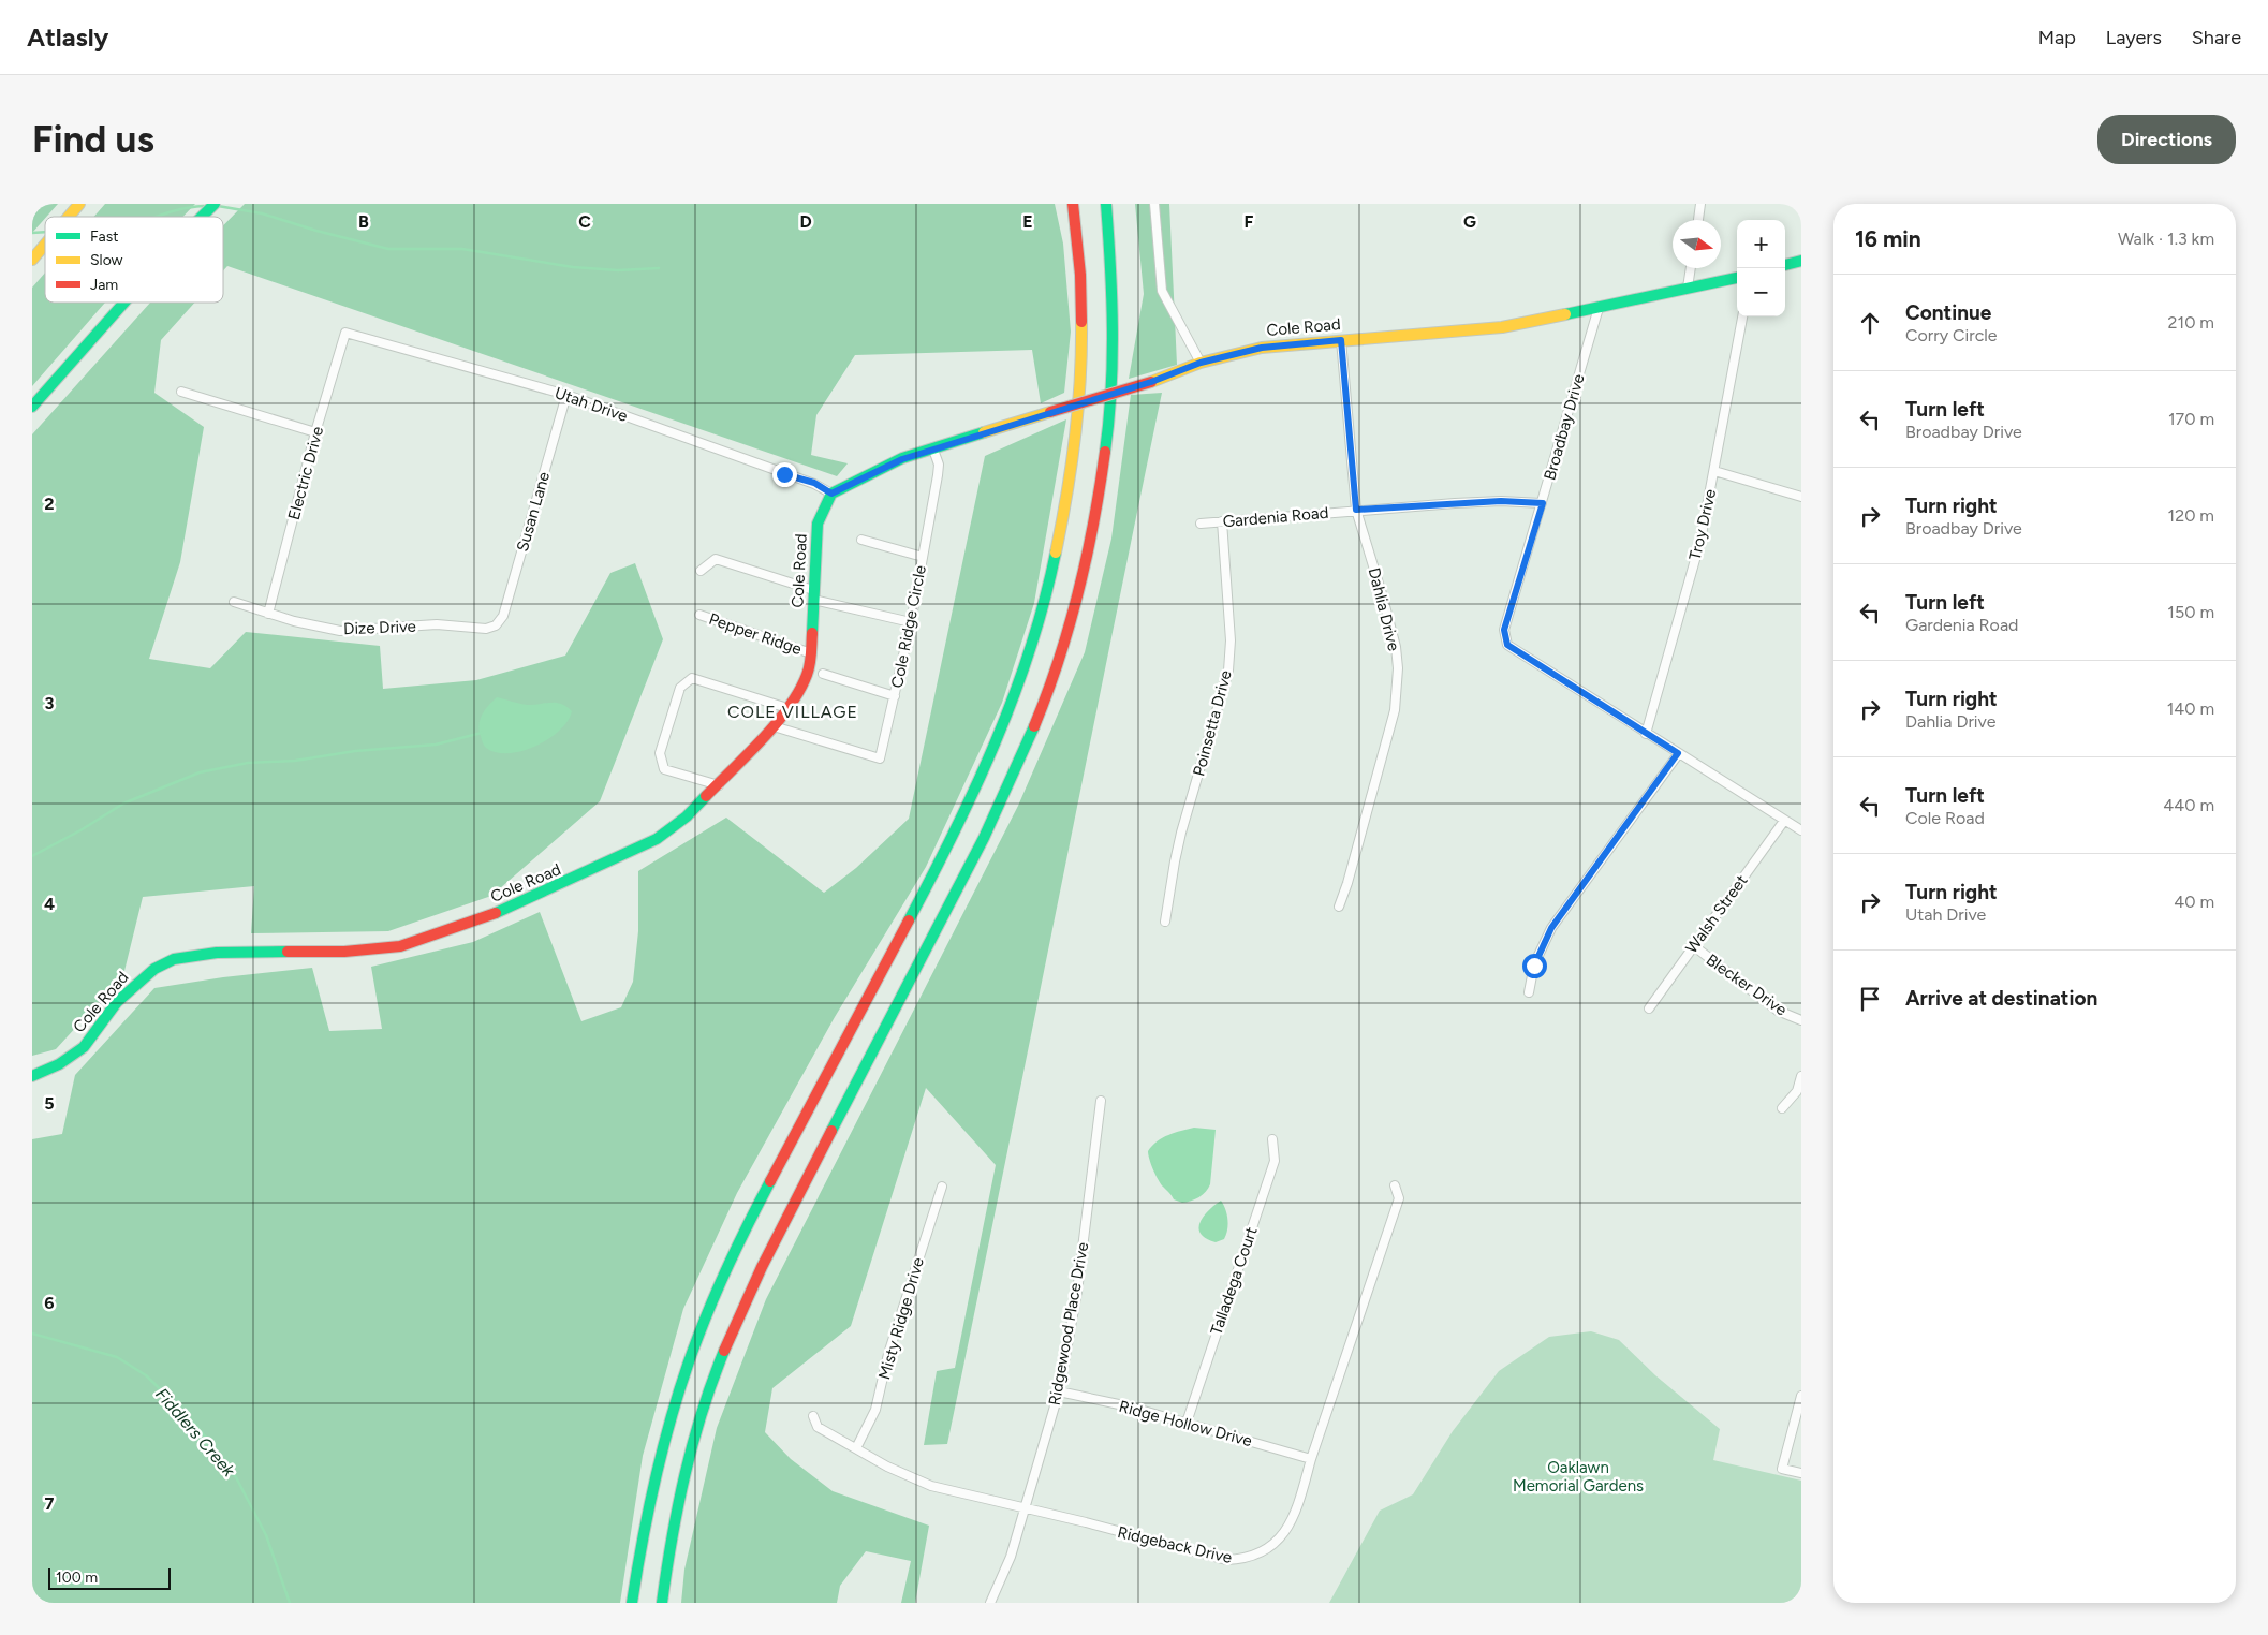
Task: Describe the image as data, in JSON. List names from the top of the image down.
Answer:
{
  "streets": {
    "main road": ["Cole Road"],
    "street": [
      "Utah Drive",
      "Broadbay Drive",
      "Electric Drive",
      "Susan Lane",
      "Gardenia Road",
      "Troy Drive",
      "Dahlia Drive",
      "Cole Ridge Circle",
      "Dize Drive",
      "Pepper Ridge",
      "Poinsetta Drive",
      "Walsh Street",
      "Blecker Drive",
      "Talladega Court",
      "Misty Ridge Drive",
      "Ridgewood Place Drive",
      "Ridge Hollow Drive",
      "Ridgeback Drive"
    ]
  },
  "crossings": [
    ["Cole Road", "Utah Drive"],
    ["Cole Road", "Broadbay Drive"],
    ["Cole Road", "Dahlia Drive"],
    ["Cole Road", "Cole Ridge Circle"],
    ["Cole Road", "Pepper Ridge"],
    ["Utah Drive", "Electric Drive"],
    ["Utah Drive", "Susan Lane"],
    ["Broadbay Drive", "Gardenia Road"],
    ["Broadbay Drive", "Troy Drive"],
    ["Broadbay Drive", "Walsh Street"],
    ["Electric Drive", "Dize Drive"],
    ["Susan Lane", "Dize Drive"],
    ["Gardenia Road", "Dahlia Drive"],
    ["Gardenia Road", "Poinsetta Drive"],
    ["Walsh Street", "Blecker Drive"],
    ["Talladega Court", "Ridge Hollow Drive"],
    ["Misty Ridge Drive", "Ridgeback Drive"],
    ["Ridgewood Place Drive", "Ridge Hollow Drive"],
    ["Ridgewood Place Drive", "Ridgeback Drive"],
    ["Ridge Hollow Drive", "Ridgeback Drive"]
  ],
  "districts": ["COLE VILLAGE"],
  "water": ["Fiddlers Creek"],
  "parks": ["Oaklawn Memorial Gardens"],
  "legend": ["Fast", "Slow", "Jam"],
  "scale_bar": "100 m",
  "north": "right",
  "page": {
    "header": "Atlasly",
    "nav": ["Map", "Layers", "Share"],
    "buttons": "Directions",
    "title": "Find us",
    "heading": ["16 min", "Walk · 1.3 km"],
    "map_buttons": ["+", "−"],
    "list": [
      ["Continue", "Corry Circle", "210 m"],
      ["Turn left", "Broadbay Drive", "170 m"],
      ["Turn right", "Broadbay Drive", "120 m"],
      ["Turn left", "Gardenia Road", "150 m"],
      ["Turn right", "Dahlia Drive", "140 m"],
      ["Turn left", "Cole Road", "440 m"],
      ["Turn right", "Utah Drive", "40 m"],
      "Arrive at destination"
    ],
    "scale": "100 m"
  },
  "grid": {
    "columns": [
      "B",
      "C",
      "D",
      "E",
      "F",
      "G"
    ],
    "rows": [
      "2",
      "3",
      "4",
      "5",
      "6",
      "7"
    ]
  }
}
